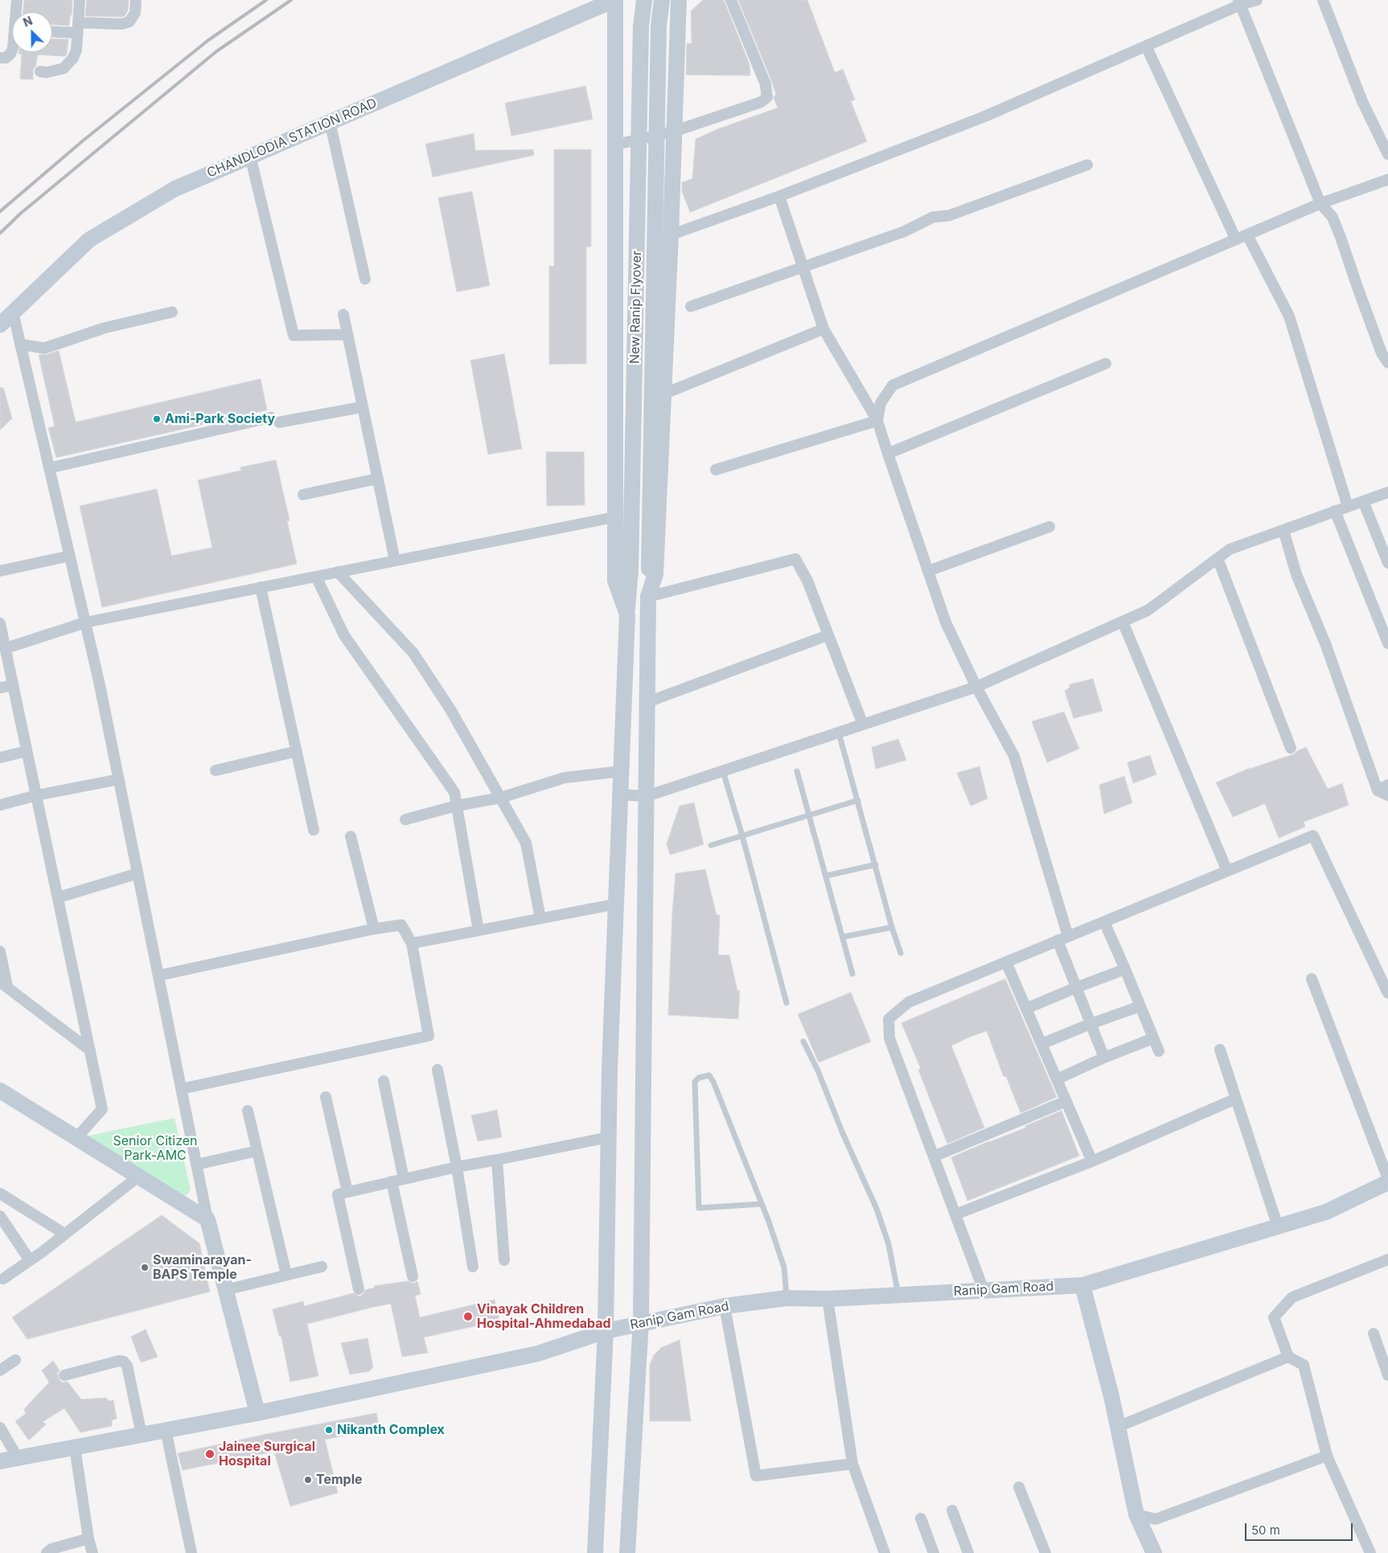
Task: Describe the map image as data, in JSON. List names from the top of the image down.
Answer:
{
  "streets": {
    "street": ["CHANDLODIA STATION ROAD", "New Ranip Flyover", "Ranip Gam Road"]
  },
  "crossings": [
    ["New Ranip Flyover", "Ranip Gam Road"]
  ],
  "parks": ["Senior Citizen Park-AMC"],
  "places": [
    "Ami-Park Society",
    "Swaminarayan- BAPS Temple",
    "Vinayak Children Hospital-Ahmedabad",
    "Nikanth Complex",
    "Jainee Surgical Hospital",
    "Temple"
  ],
  "scale_bar": "50 m",
  "north": "top left"
}
